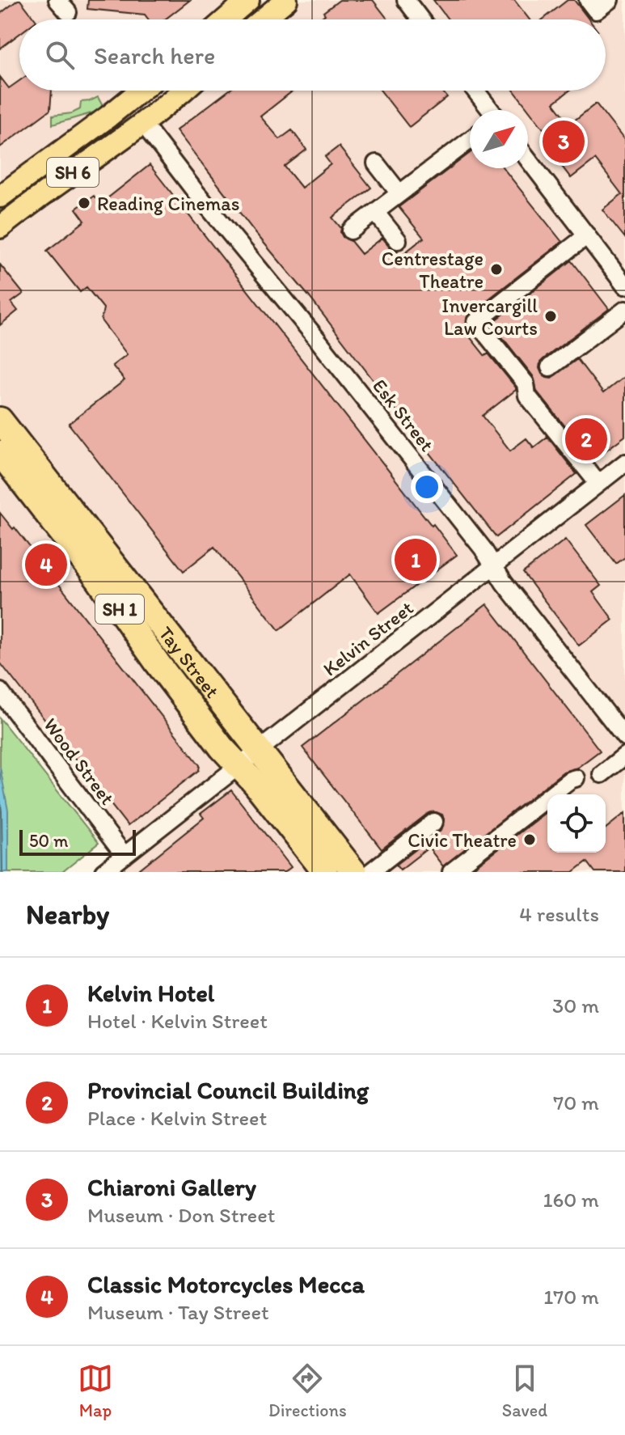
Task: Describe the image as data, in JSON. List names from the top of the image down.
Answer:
{
  "streets": {
    "highway": ["SH 1", "Tay Street"],
    "main road": ["SH 6"],
    "street": ["Esk Street", "Kelvin Street", "Wood Street"]
  },
  "crossings": [
    ["SH 6", "Esk Street"],
    ["Esk Street", "Kelvin Street"],
    ["Kelvin Street", "Tay Street"],
    ["Kelvin Street", "Wood Street"]
  ],
  "places": [
    "Reading Cinemas",
    "Centrestage Theatre",
    "Invercargill Law Courts",
    "Civic Theatre"
  ],
  "scale_bar": "50 m",
  "north": "top right",
  "page": {
    "search": "Search here",
    "pins": [
      "3",
      "2",
      "1",
      "4"
    ],
    "scale": "50 m",
    "heading": ["Nearby", "4 results"],
    "list": [
      {
        "mark": "1",
        "name": "Kelvin Hotel",
        "note": "Hotel · Kelvin Street",
        "value": "30 m"
      },
      {
        "mark": "2",
        "name": "Provincial Council Building",
        "note": "Place · Kelvin Street",
        "value": "70 m"
      },
      {
        "mark": "3",
        "name": "Chiaroni Gallery",
        "note": "Museum · Don Street",
        "value": "160 m"
      },
      {
        "mark": "4",
        "name": "Classic Motorcycles Mecca",
        "note": "Museum · Tay Street",
        "value": "170 m"
      }
    ],
    "nav": ["Map", "Directions", "Saved"]
  }
}
